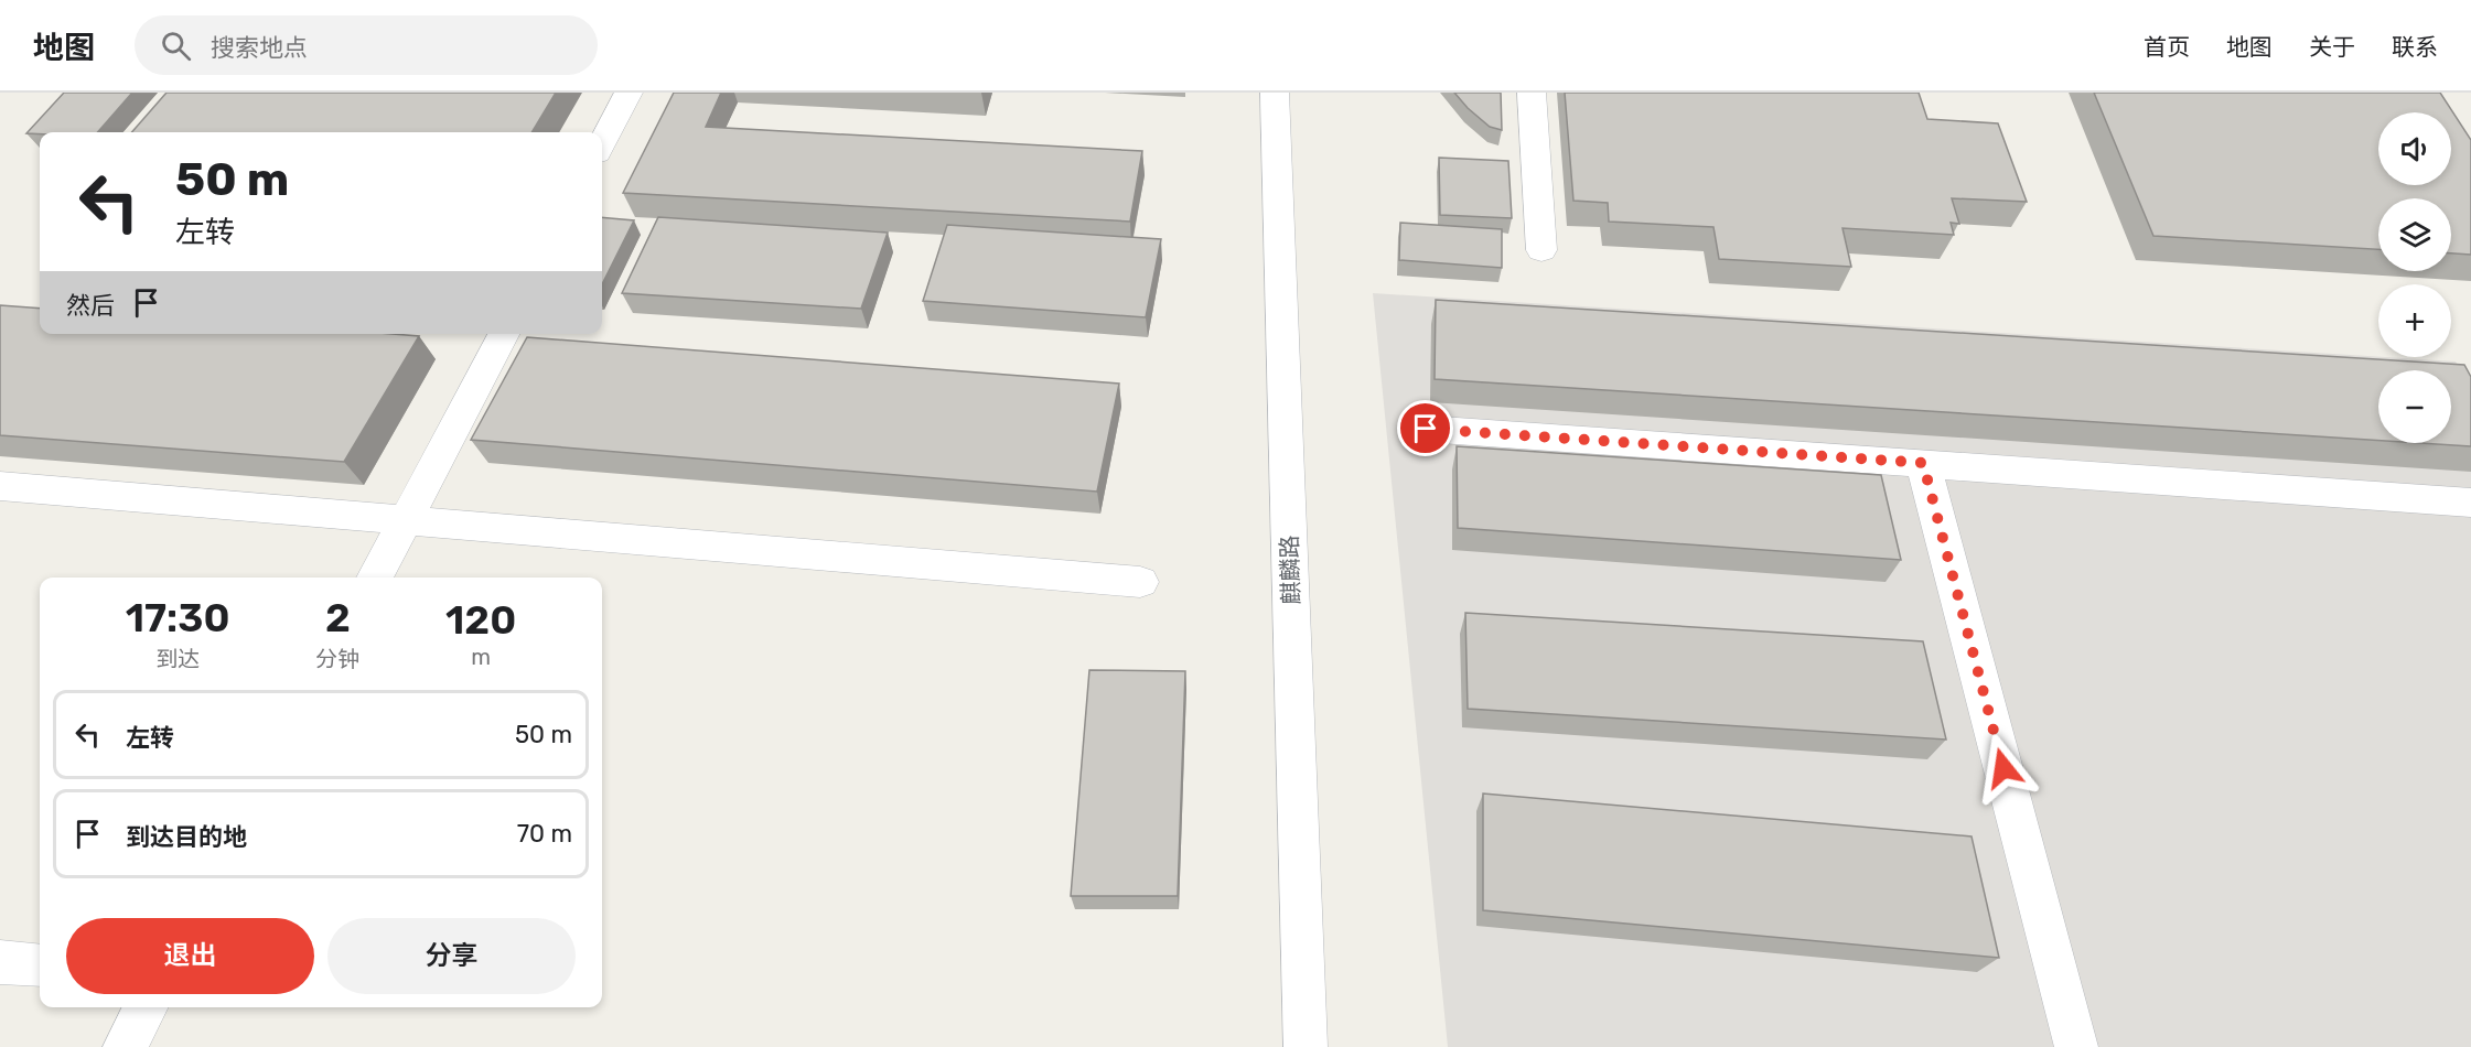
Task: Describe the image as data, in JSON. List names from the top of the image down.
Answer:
{
  "streets": {
    "street": ["麒麟路"]
  },
  "page": {
    "header": "地图",
    "search": "搜索地点",
    "nav": [
      "首页",
      "地图",
      "关于",
      "联系"
    ],
    "map_buttons": ["+", "−"],
    "turn": ["50 m", "左转"],
    "then": "然后",
    "eta": [
      "17:30",
      "到达",
      "2",
      "分钟",
      "120",
      "m"
    ],
    "list": [
      {
        "name": "左转",
        "value": "50 m"
      },
      {
        "name": "到达目的地",
        "value": "70 m"
      }
    ],
    "buttons": ["退出", "分享"]
  }
}
